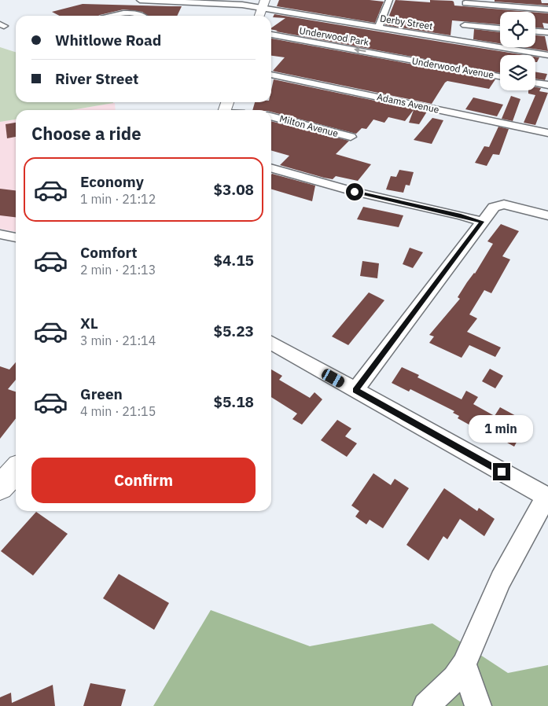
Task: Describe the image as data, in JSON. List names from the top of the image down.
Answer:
{
  "streets": {
    "street": [
      "Derby Street",
      "Underwood Park",
      "Underwood Avenue",
      "Adams Avenue",
      "Milton Avenue"
    ]
  },
  "crossings": [
    ["Underwood Park", "Underwood Avenue"]
  ],
  "page": {
    "banner": ["Whitlowe Road", "River Street"],
    "heading": "Choose a ride",
    "list": [
      {
        "name": "Economy",
        "note": "1 min · 21:12",
        "value": "$3.08"
      },
      {
        "name": "Comfort",
        "note": "2 min · 21:13",
        "value": "$4.15"
      },
      {
        "name": "XL",
        "note": "3 min · 21:14",
        "value": "$5.23"
      },
      {
        "name": "Green",
        "note": "4 min · 21:15",
        "value": "$5.18"
      }
    ],
    "bubble": "1 min",
    "buttons": "Confirm"
  }
}
